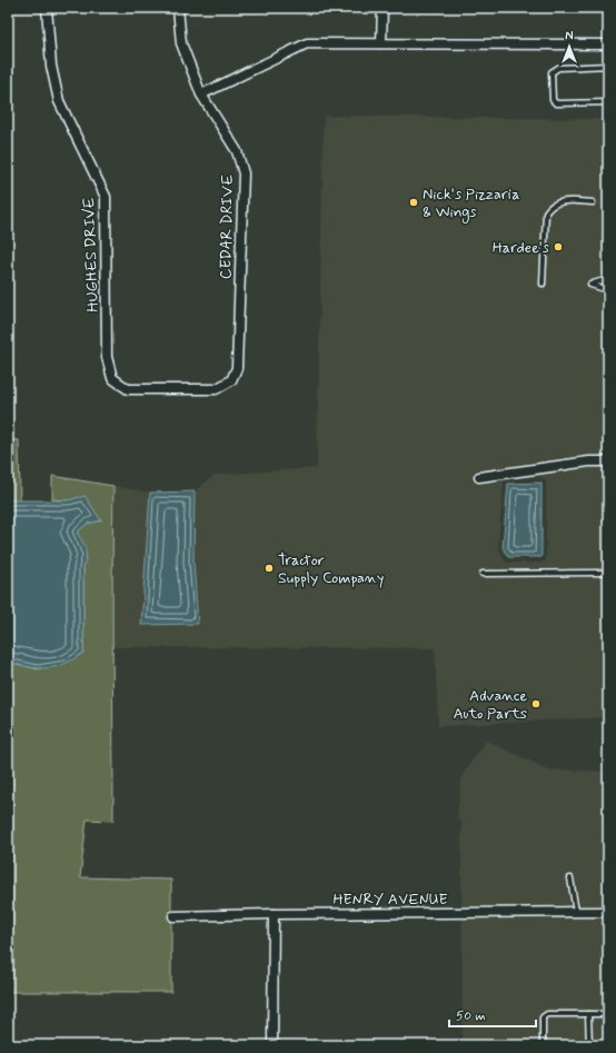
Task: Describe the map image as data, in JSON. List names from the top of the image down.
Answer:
{
  "streets": {
    "street": ["CEDAR DRIVE", "HUGHES DRIVE", "HENRY AVENUE"]
  },
  "crossings": [
    ["CEDAR DRIVE", "HUGHES DRIVE"]
  ],
  "places": [
    "Nick's Pizzaria & Wings",
    "Hardee's",
    "Tractor Supply Company",
    "Advance Auto Parts"
  ],
  "scale_bar": "50 m",
  "north": "top"
}
